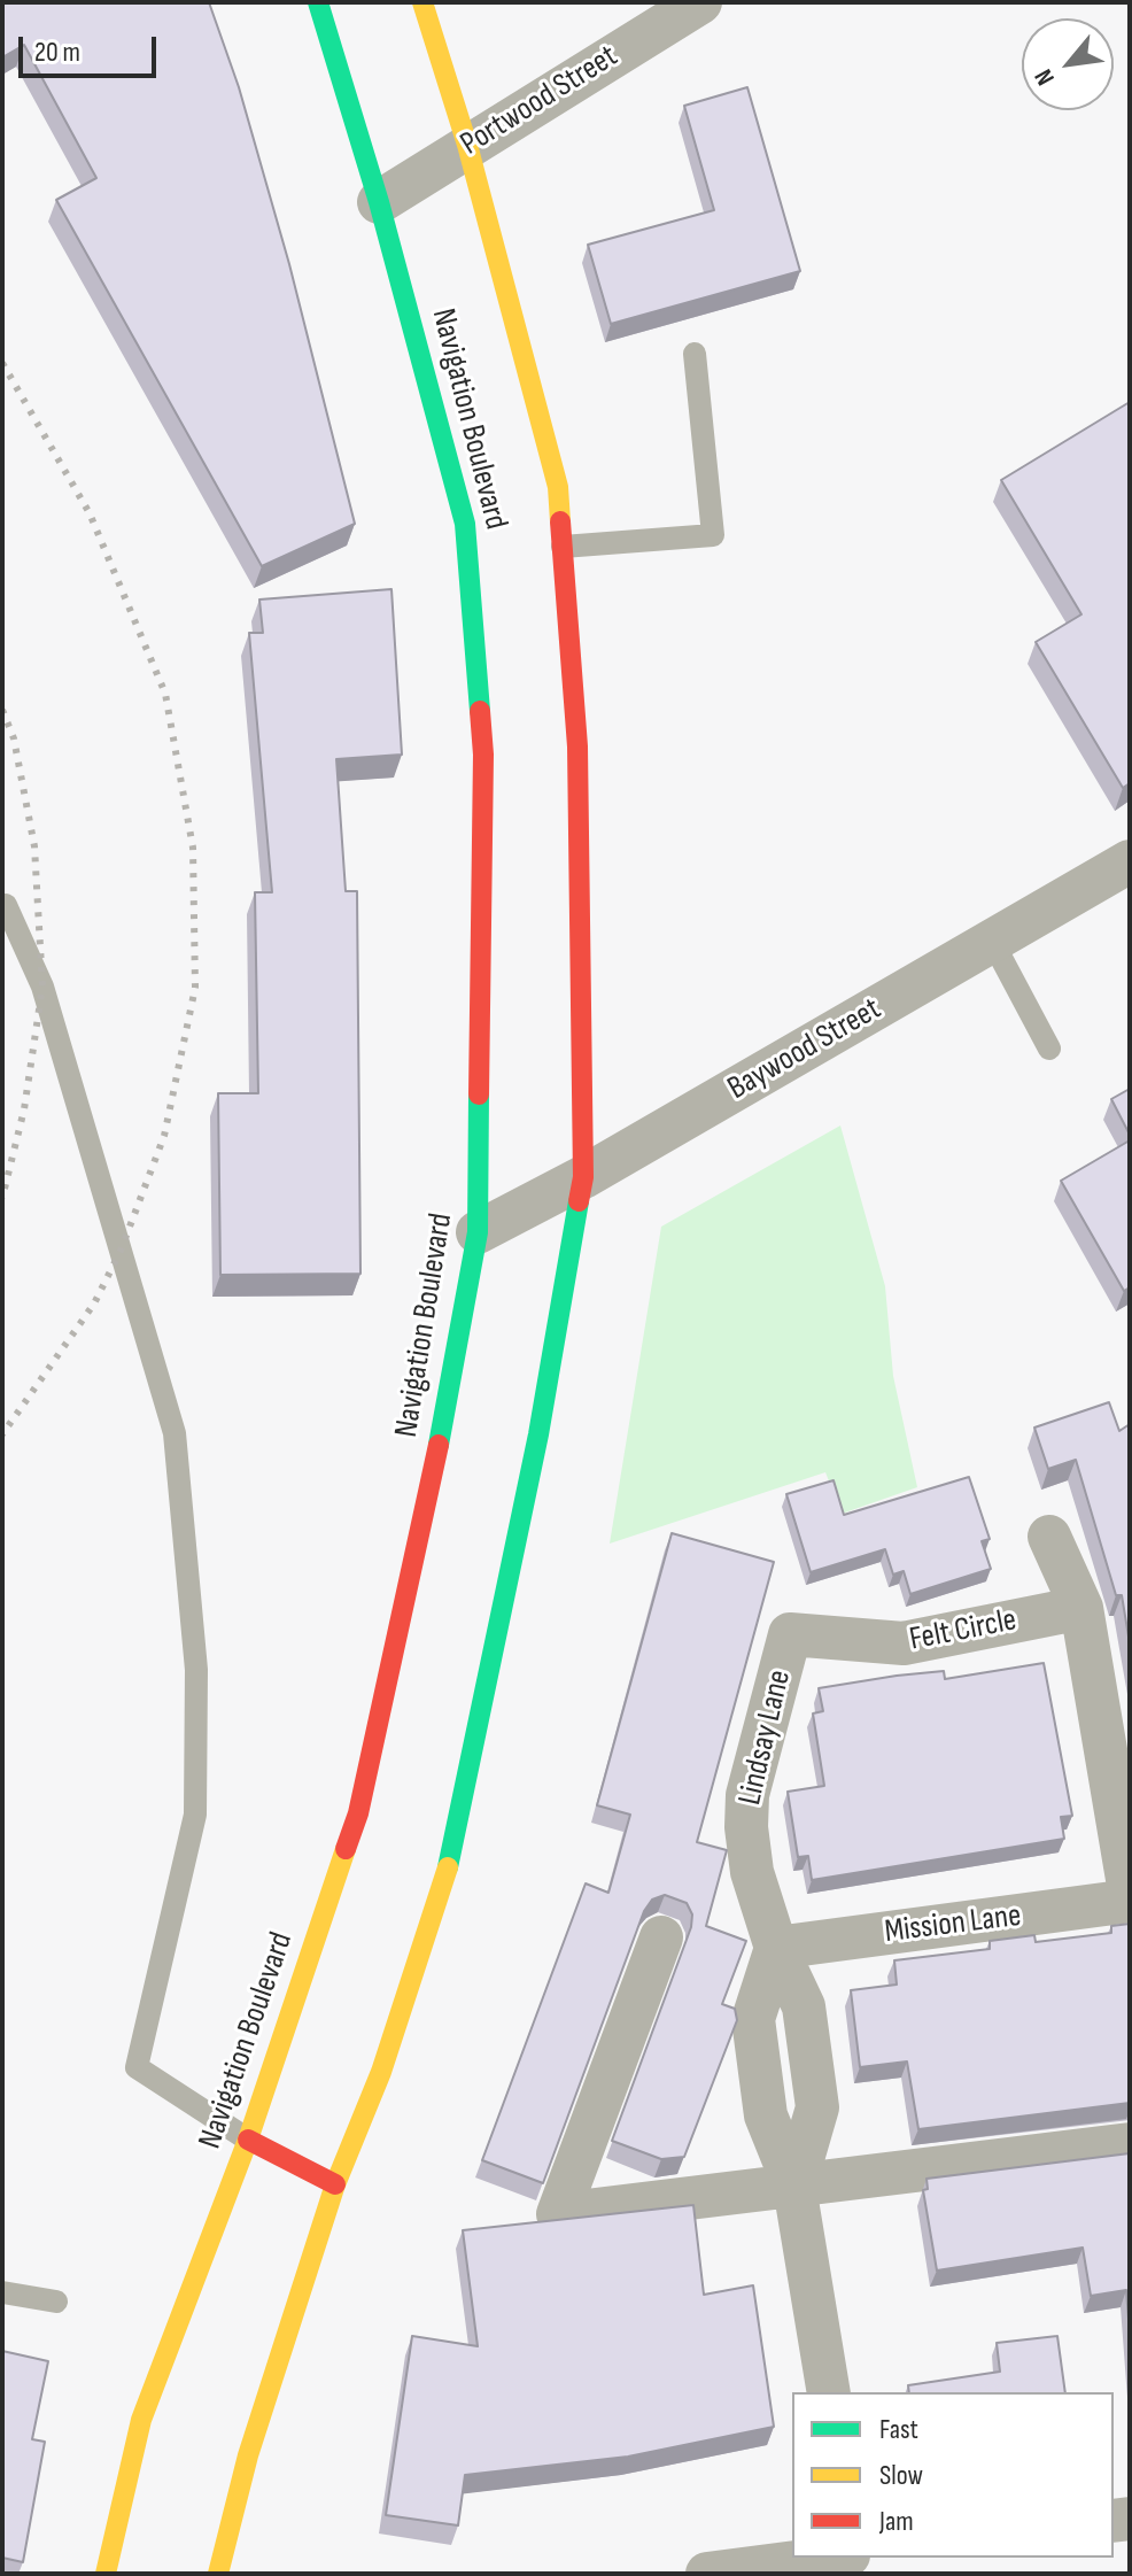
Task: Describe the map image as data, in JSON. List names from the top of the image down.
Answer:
{
  "streets": {
    "main road": ["Navigation Boulevard"],
    "street": [
      "Portwood Street",
      "Baywood Street",
      "Felt Circle",
      "Lindsay Lane",
      "Mission Lane"
    ]
  },
  "crossings": [
    ["Portwood Street", "Navigation Boulevard"],
    ["Navigation Boulevard", "Baywood Street"],
    ["Felt Circle", "Lindsay Lane"],
    ["Lindsay Lane", "Mission Lane"]
  ],
  "legend": ["Fast", "Slow", "Jam"],
  "scale_bar": "20 m",
  "north": "bottom left"
}
